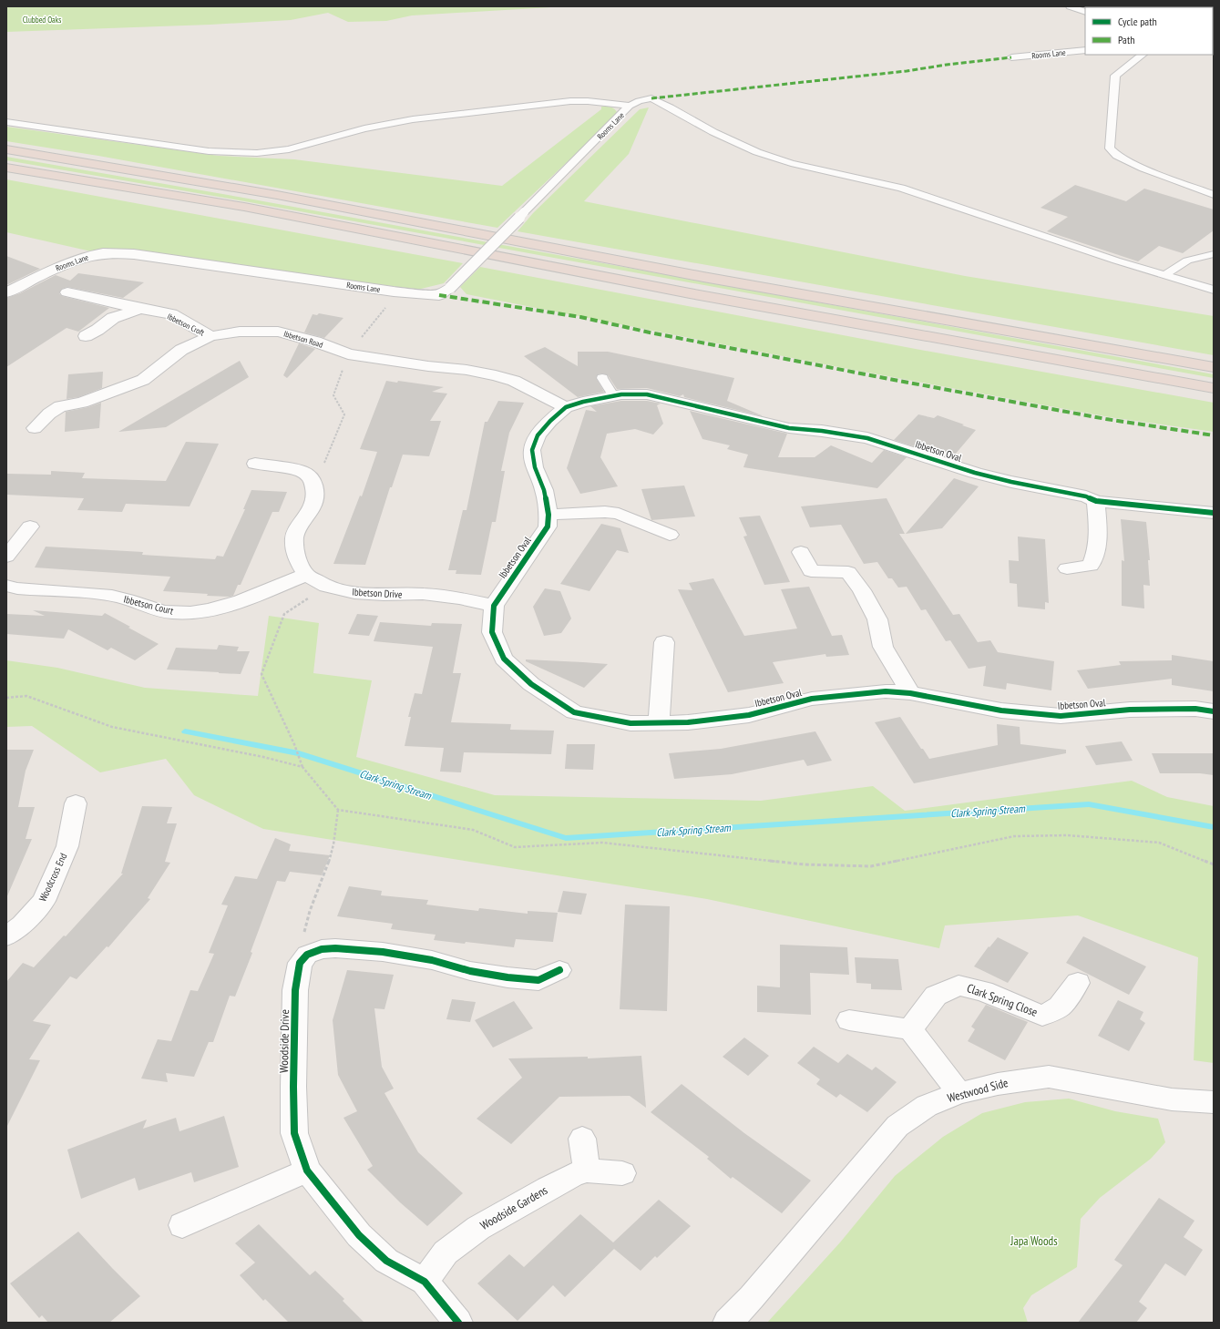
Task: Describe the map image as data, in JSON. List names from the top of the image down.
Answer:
{
  "streets": {
    "street": [
      "Rooms Lane",
      "Ibbetson Croft",
      "Ibbetson Road",
      "Ibbetson Oval",
      "Ibbetson Drive",
      "Ibbetson Court",
      "Woodcross End",
      "Clark Spring Close",
      "Woodside Drive",
      "Westwood Side",
      "Woodside Gardens"
    ]
  },
  "crossings": [
    ["Ibbetson Croft", "Ibbetson Road"],
    ["Ibbetson Road", "Ibbetson Oval"],
    ["Ibbetson Oval", "Ibbetson Drive"],
    ["Ibbetson Drive", "Ibbetson Court"],
    ["Woodside Drive", "Woodside Gardens"]
  ],
  "water": ["Clark Spring Stream"],
  "parks": ["Clubbed Oaks", "Japa Woods"],
  "legend": ["Cycle path", "Path"]
}
